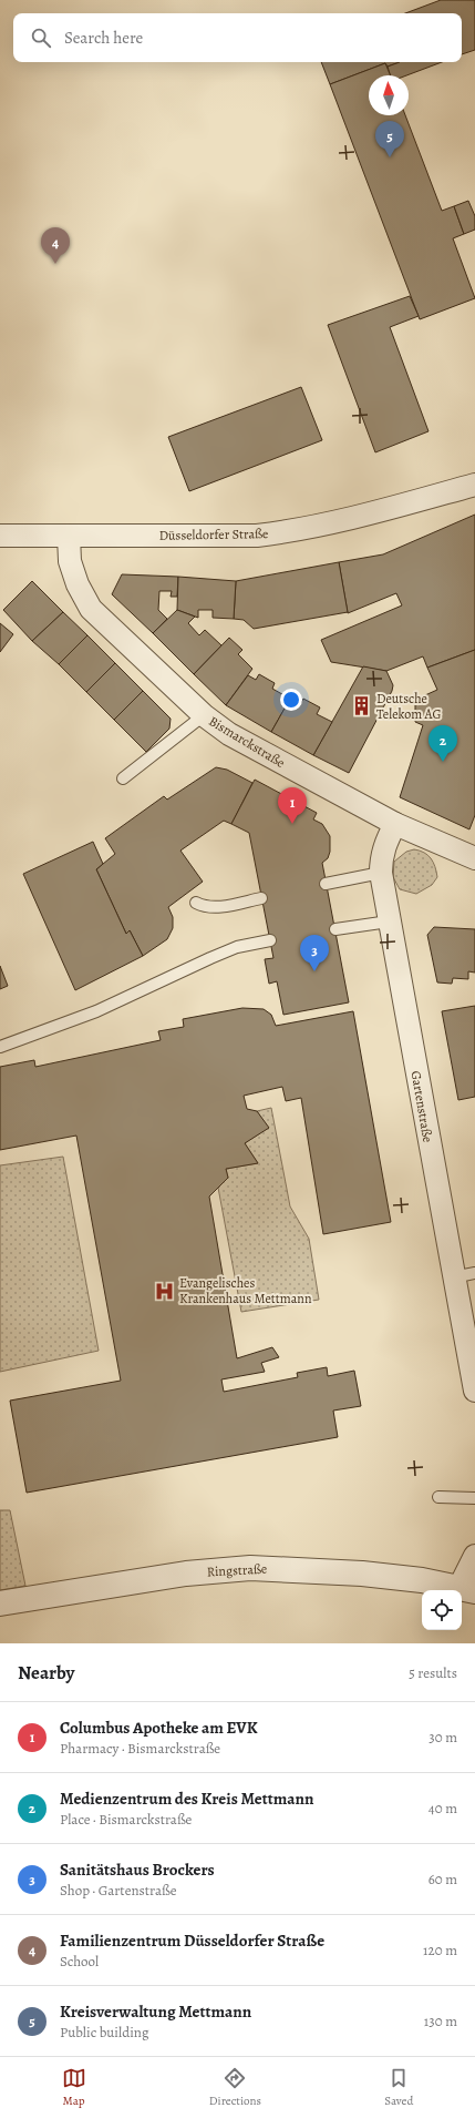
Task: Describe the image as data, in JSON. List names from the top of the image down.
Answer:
{
  "streets": {
    "street": [
      "Düsseldorfer Straße",
      "Bismarckstraße",
      "Gartenstraße",
      "Ringstraße"
    ]
  },
  "crossings": [
    ["Düsseldorfer Straße", "Bismarckstraße"],
    ["Bismarckstraße", "Gartenstraße"]
  ],
  "places": {
    "building": ["Deutsche Telekom AG"],
    "hospital": ["Evangelisches Krankenhaus Mettmann"]
  },
  "north": "top",
  "page": {
    "search": "Search here",
    "pins": [
      "5",
      "4",
      "2",
      "1",
      "3"
    ],
    "heading": ["Nearby", "5 results"],
    "list": [
      {
        "mark": "1",
        "name": "Columbus Apotheke am EVK",
        "note": "Pharmacy · Bismarckstraße",
        "value": "30 m"
      },
      {
        "mark": "2",
        "name": "Medienzentrum des Kreis Mettmann",
        "note": "Place · Bismarckstraße",
        "value": "40 m"
      },
      {
        "mark": "3",
        "name": "Sanitätshaus Brockers",
        "note": "Shop · Gartenstraße",
        "value": "60 m"
      },
      {
        "mark": "4",
        "name": "Familienzentrum Düsseldorfer Straße",
        "note": "School",
        "value": "120 m"
      },
      {
        "mark": "5",
        "name": "Kreisverwaltung Mettmann",
        "note": "Public building",
        "value": "130 m"
      }
    ],
    "nav": ["Map", "Directions", "Saved"]
  }
}
